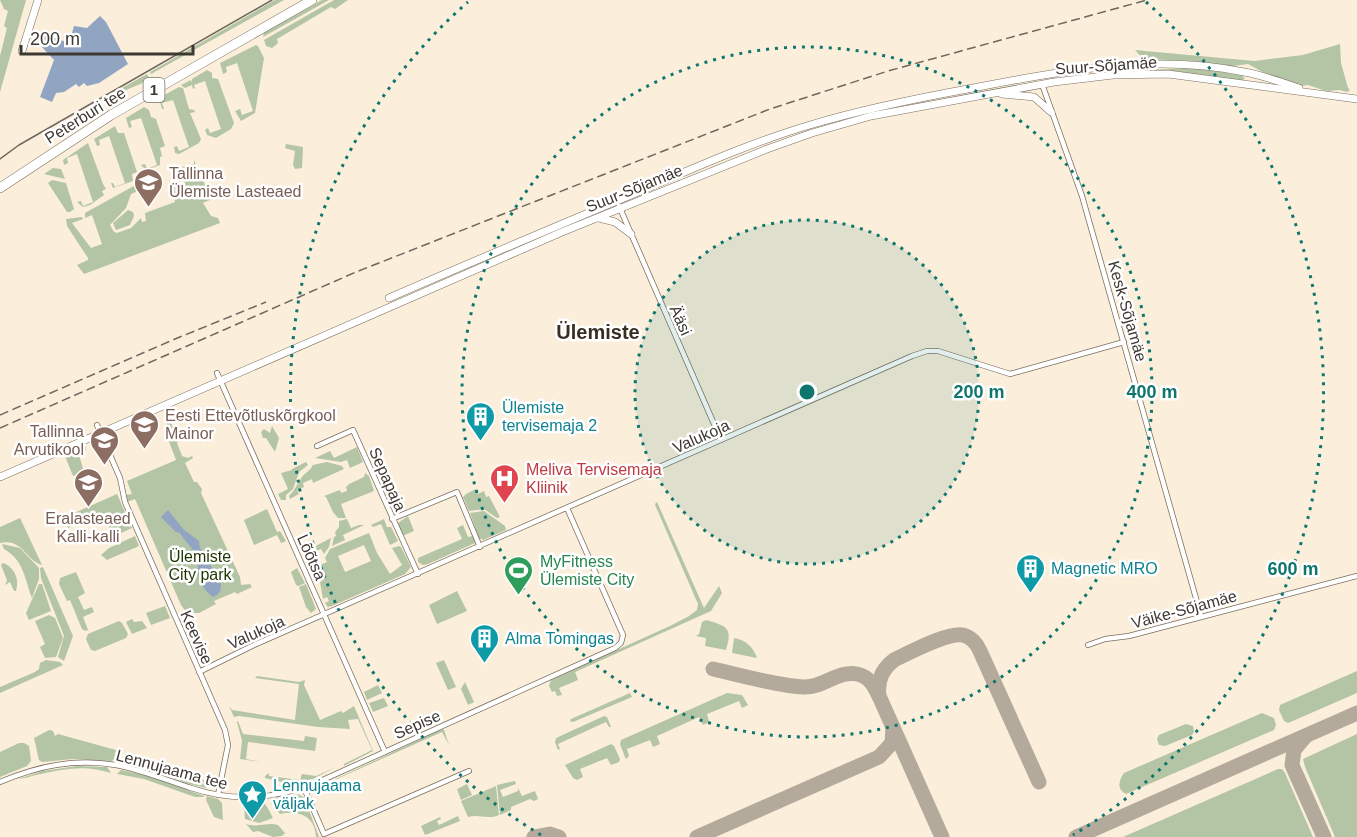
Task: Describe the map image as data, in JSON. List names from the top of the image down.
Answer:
{
  "streets": {
    "highway": ["1", "Peterburi tee"],
    "main road": ["Suur-Sõjamäe"],
    "street": [
      "Kesk-Sõjamäe",
      "Ääsi",
      "Valukoja",
      "Sepapaja",
      "Lõõtsa",
      "Väike-Sõjamäe",
      "Keevise",
      "Sepise",
      "Lennujaama tee"
    ]
  },
  "crossings": [
    ["Suur-Sõjamäe", "Kesk-Sõjamäe"],
    ["Suur-Sõjamäe", "Ääsi"],
    ["Suur-Sõjamäe", "Lõõtsa"],
    ["Suur-Sõjamäe", "Keevise"],
    ["Kesk-Sõjamäe", "Valukoja"],
    ["Kesk-Sõjamäe", "Väike-Sõjamäe"],
    ["Ääsi", "Valukoja"],
    ["Valukoja", "Sepapaja"],
    ["Valukoja", "Lõõtsa"],
    ["Valukoja", "Keevise"],
    ["Valukoja", "Sepise"],
    ["Lõõtsa", "Sepise"],
    ["Keevise", "Lennujaama tee"],
    ["Sepise", "Lennujaama tee"]
  ],
  "districts": ["Ülemiste"],
  "parks": ["Ülemiste City park"],
  "places": {
    "school or university": [
      "Tallinna Ülemiste Lasteaed",
      "Eesti Ettevõtluskõrgkool Mainor",
      "Tallinna Arvutikool",
      "Eralasteaed Kalli-kalli"
    ],
    "building": ["Ülemiste tervisemaja 2", "Magnetic MRO", "Alma Tomingas"],
    "hospital": ["Meliva Tervisemaja Kliinik"],
    "sports": ["MyFitness Ülemiste City"],
    "place": ["Lennujaama väljak"]
  },
  "scale_bar": "200 m",
  "rings": ["200 m", "400 m", "600 m"]
}
